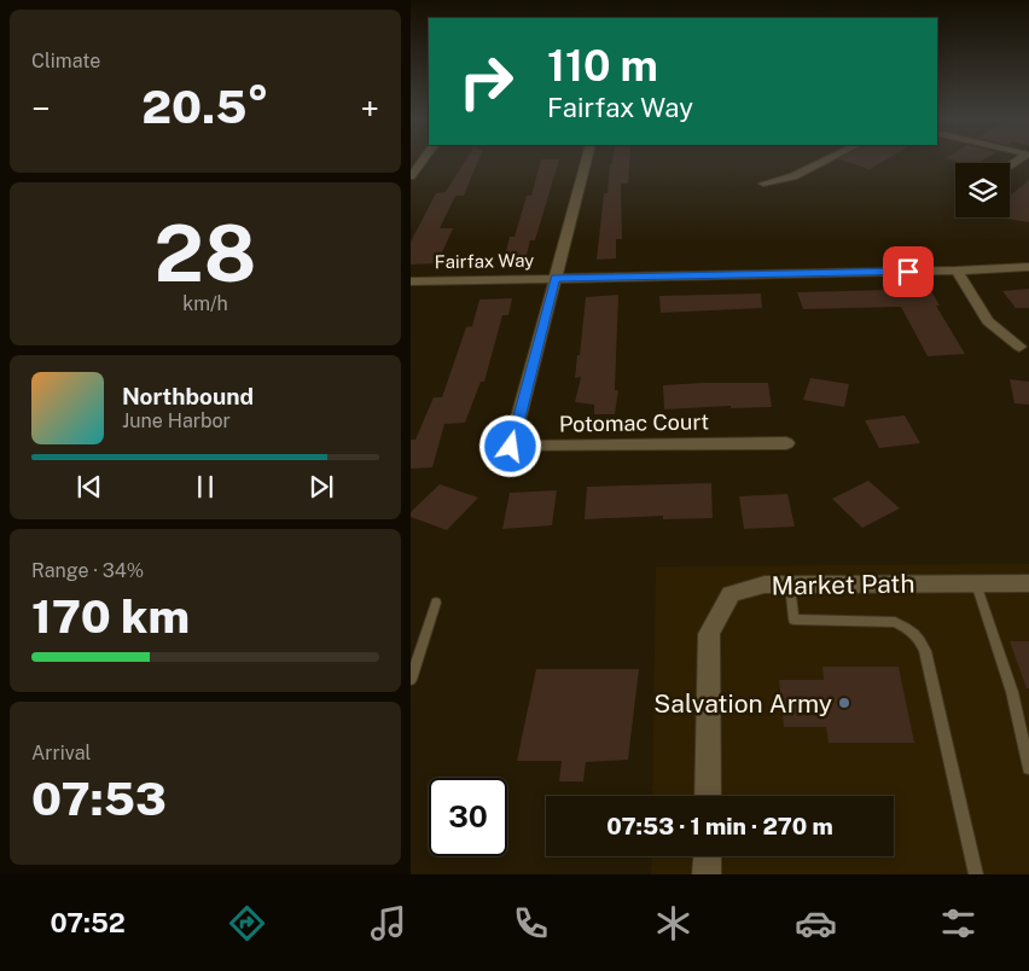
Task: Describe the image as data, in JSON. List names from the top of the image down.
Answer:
{
  "streets": {
    "street": ["Fairfax Way", "Potomac Court", "Market Path"]
  },
  "crossings": [
    ["Fairfax Way", "Potomac Court"]
  ],
  "places": ["Salvation Army"],
  "page": {
    "tile": [
      "Climate",
      ["28", "km/h"],
      ["Range · 34%", "170 km"],
      ["Arrival", "07:53"]
    ],
    "turn": ["110 m", "Fairfax Way"],
    "heat": ["−", "20.5°", "+"],
    "song": ["Northbound", "June Harbor"],
    "limit": "30",
    "trip": "07:53 · 1 min · 270 m",
    "tabs": "07:52"
  }
}
